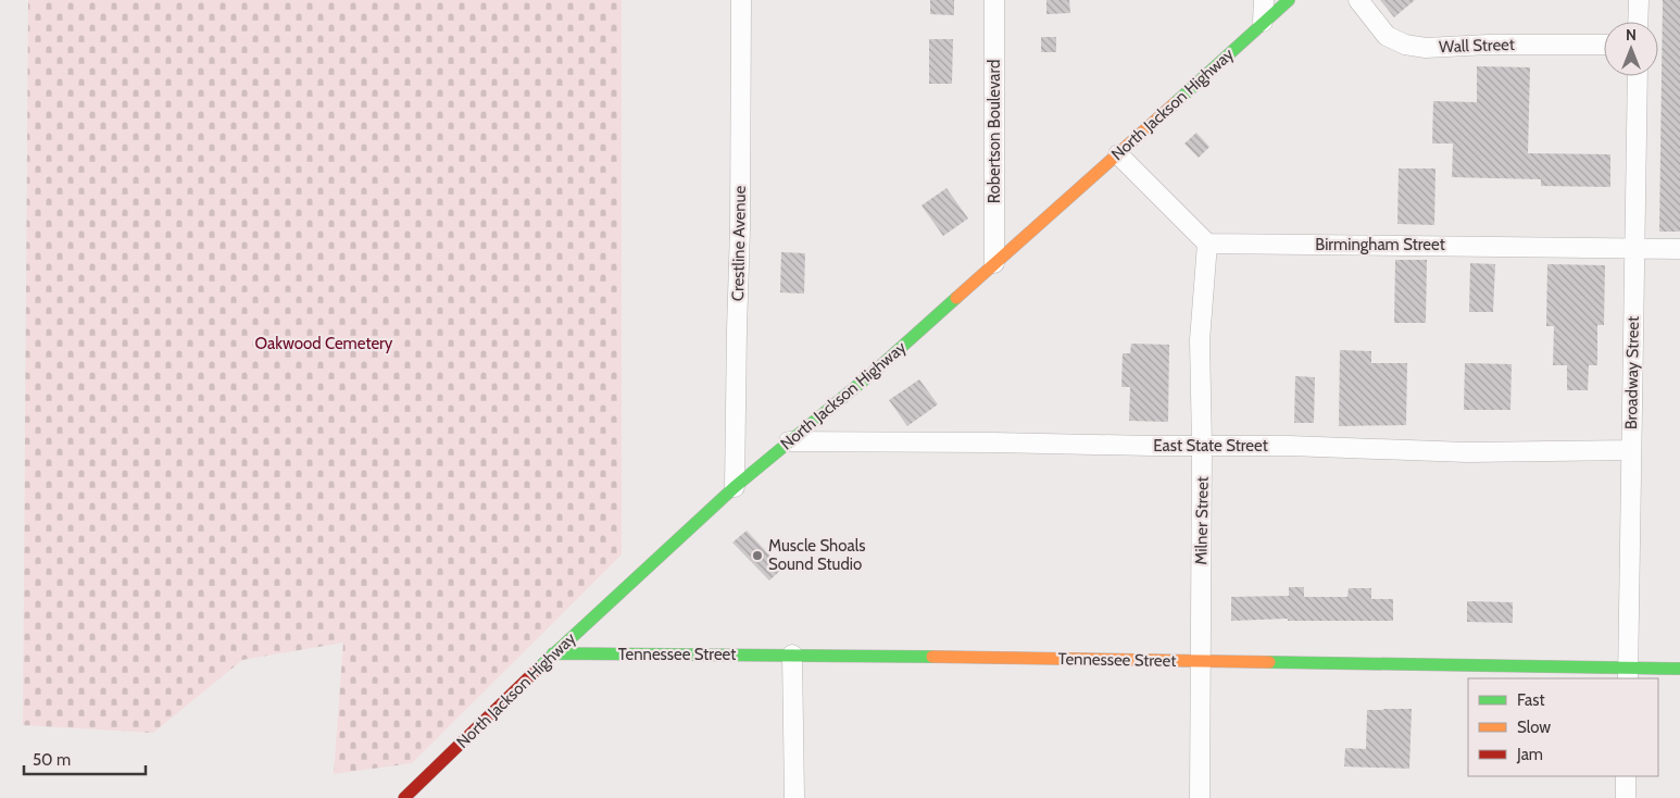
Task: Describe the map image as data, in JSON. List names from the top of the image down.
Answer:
{
  "streets": {
    "main road": ["North Jackson Highway", "Tennessee Street"],
    "street": [
      "Wall Street",
      "Robertson Boulevard",
      "Crestline Avenue",
      "Birmingham Street",
      "Broadway Street",
      "East State Street",
      "Milner Street"
    ]
  },
  "crossings": [
    ["North Jackson Highway", "Robertson Boulevard"],
    ["North Jackson Highway", "Crestline Avenue"],
    ["North Jackson Highway", "East State Street"],
    ["North Jackson Highway", "Tennessee Street"],
    ["Birmingham Street", "Broadway Street"],
    ["Birmingham Street", "Milner Street"],
    ["Broadway Street", "East State Street"],
    ["Broadway Street", "Tennessee Street"],
    ["East State Street", "Milner Street"],
    ["Milner Street", "Tennessee Street"]
  ],
  "parks": ["Oakwood Cemetery"],
  "places": ["Muscle Shoals Sound Studio"],
  "legend": ["Fast", "Slow", "Jam"],
  "scale_bar": "50 m",
  "north": "top"
}
